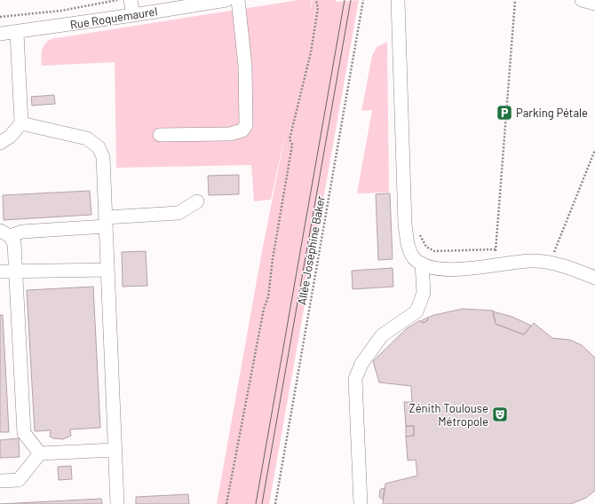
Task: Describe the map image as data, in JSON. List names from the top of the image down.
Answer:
{
  "streets": {
    "street": ["Rue Roquemaurel"],
    "path": ["Allée Joséphine Baker"]
  },
  "places": {
    "parking": ["Parking Pétale"],
    "theatre": ["Zénith Toulouse Métropole"]
  }
}
